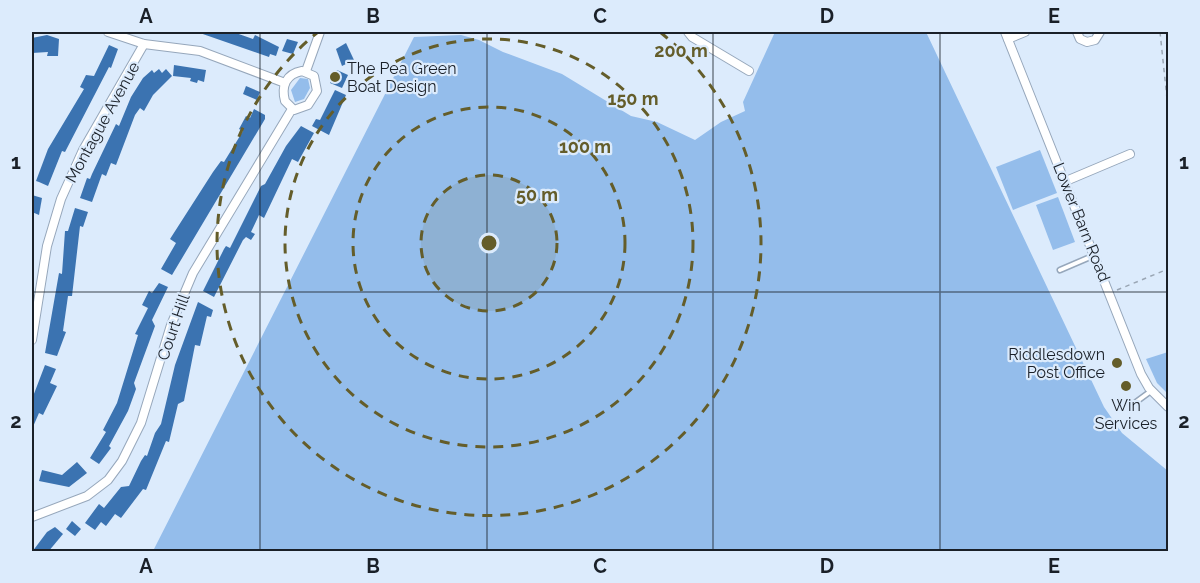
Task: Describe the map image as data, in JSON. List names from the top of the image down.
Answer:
{
  "streets": {
    "street": ["Montague Avenue", "Lower Barn Road", "Court Hill"]
  },
  "places": ["The Pea Green Boat Design", "Riddlesdown Post Office", "Win Services"],
  "grid": {
    "columns": [
      "A",
      "B",
      "C",
      "D",
      "E"
    ],
    "rows": ["1", "2"]
  },
  "rings": [
    "200 m",
    "150 m",
    "100 m",
    "50 m"
  ]
}
